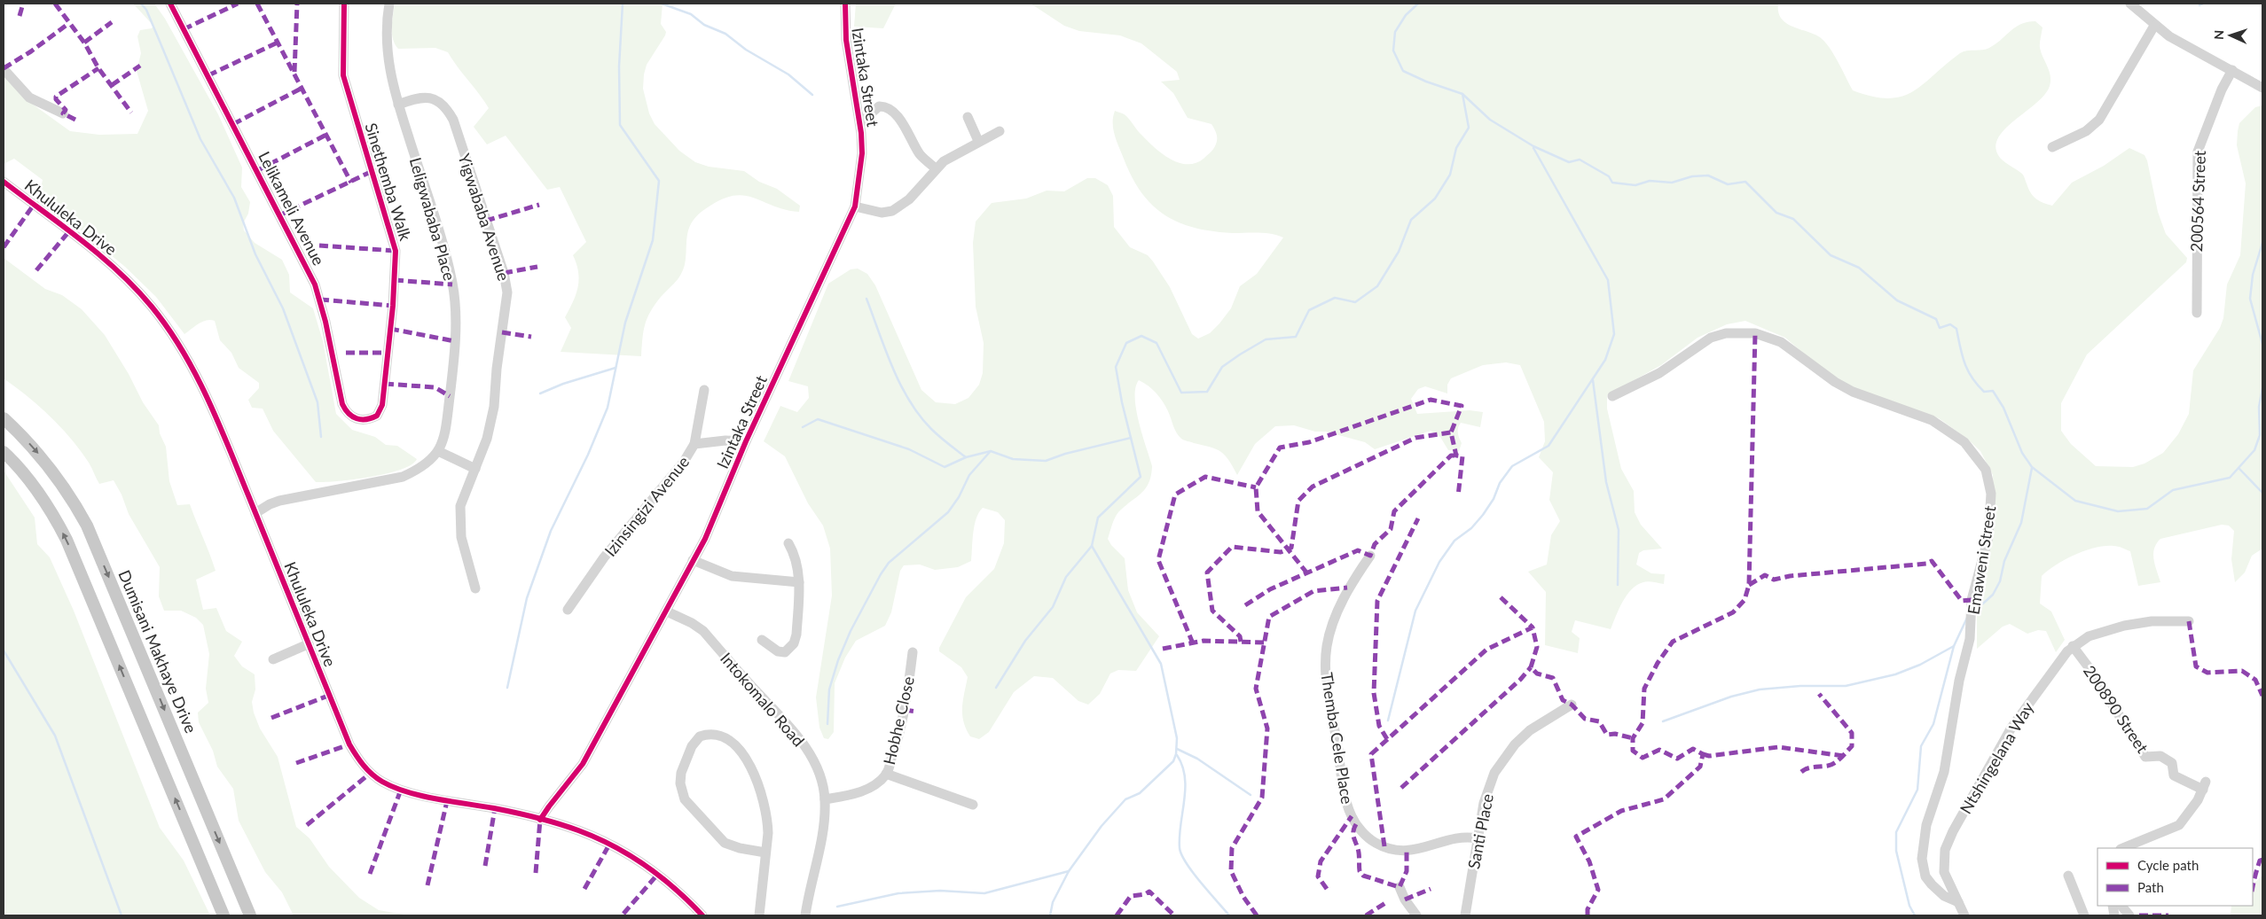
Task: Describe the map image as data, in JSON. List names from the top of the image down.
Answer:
{
  "streets": {
    "main road": ["Dumisani Makhaye Drive"],
    "street": [
      "Izintaka Street",
      "Sinethemba Walk",
      "200564 Street",
      "Lelikameli Avenue",
      "Khululeka Drive",
      "Yigwababa Avenue",
      "Leligwababa Place",
      "Izinsingizi Avenue",
      "Emaweni Street",
      "Intokomalo Road",
      "200890 Street",
      "Hobhe Close",
      "Themba Cele Place",
      "Ntshingelana Way",
      "Santi Place"
    ]
  },
  "crossings": [
    ["Izintaka Street", "Khululeka Drive"],
    ["Izintaka Street", "Izinsingizi Avenue"],
    ["Izintaka Street", "Intokomalo Road"],
    ["Sinethemba Walk", "Lelikameli Avenue"],
    ["Khululeka Drive", "Leligwababa Place"],
    ["Yigwababa Avenue", "Leligwababa Place"],
    ["Emaweni Street", "Ntshingelana Way"],
    ["Intokomalo Road", "Hobhe Close"],
    ["200890 Street", "Ntshingelana Way"],
    ["Themba Cele Place", "Santi Place"]
  ],
  "legend": ["Cycle path", "Path"],
  "north": "left"
}
